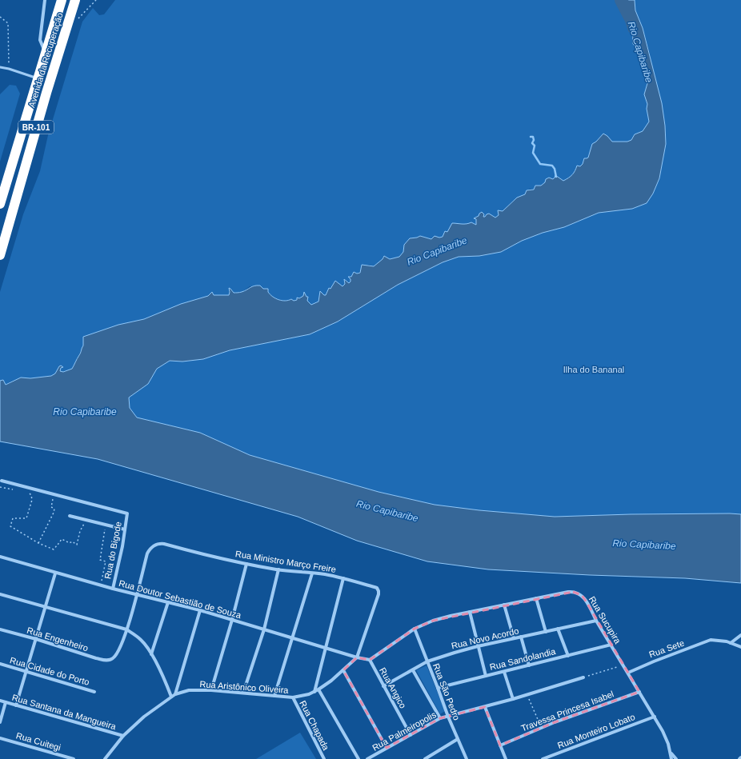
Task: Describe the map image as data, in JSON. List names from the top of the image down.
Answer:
{
  "streets": {
    "highway": ["Avenida da Recuperação", "BR-101"],
    "street": [
      "Rua do Bigode",
      "Rua Ministro Março Freire",
      "Rua Doutor Sebastião de Souza",
      "Rua Sucupira",
      "Rua Novo Acordo",
      "Rua Engenheiro",
      "Rua Sete",
      "Rua Sandolandia",
      "Rua Cidade do Porto",
      "Rua Aristônico Oliveira",
      "Rua Angico",
      "Rua São Pedro",
      "Travessa Princesa Isabel",
      "Rua Santana da Mangueira",
      "Rua Chapada",
      "Rua Palmeiropolis",
      "Rua Monteiro Lobato",
      "Rua Cuitegi"
    ]
  },
  "crossings": [
    ["Rua do Bigode", "Rua Doutor Sebastião de Souza"],
    ["Rua Ministro Março Freire", "Rua Doutor Sebastião de Souza"],
    ["Rua Ministro Março Freire", "Rua Aristônico Oliveira"],
    ["Rua Ministro Março Freire", "Rua Angico"],
    ["Rua Doutor Sebastião de Souza", "Rua Aristônico Oliveira"],
    ["Rua Doutor Sebastião de Souza", "Rua Angico"],
    ["Rua Sucupira", "Rua Novo Acordo"],
    ["Rua Sucupira", "Rua Sete"],
    ["Rua Sucupira", "Rua Sandolandia"],
    ["Rua Sucupira", "Rua São Pedro"],
    ["Rua Sucupira", "Travessa Princesa Isabel"],
    ["Rua Sucupira", "Rua Monteiro Lobato"],
    ["Rua Novo Acordo", "Rua Angico"],
    ["Rua Novo Acordo", "Rua São Pedro"],
    ["Rua Sandolandia", "Rua São Pedro"],
    ["Rua Aristônico Oliveira", "Rua Angico"],
    ["Rua Aristônico Oliveira", "Rua Santana da Mangueira"],
    ["Rua Aristônico Oliveira", "Rua Chapada"],
    ["Rua Angico", "Rua Palmeiropolis"],
    ["Rua São Pedro", "Rua Palmeiropolis"]
  ],
  "water": ["Rio Capibaribe"],
  "parks": ["Ilha do Bananal"]
}
